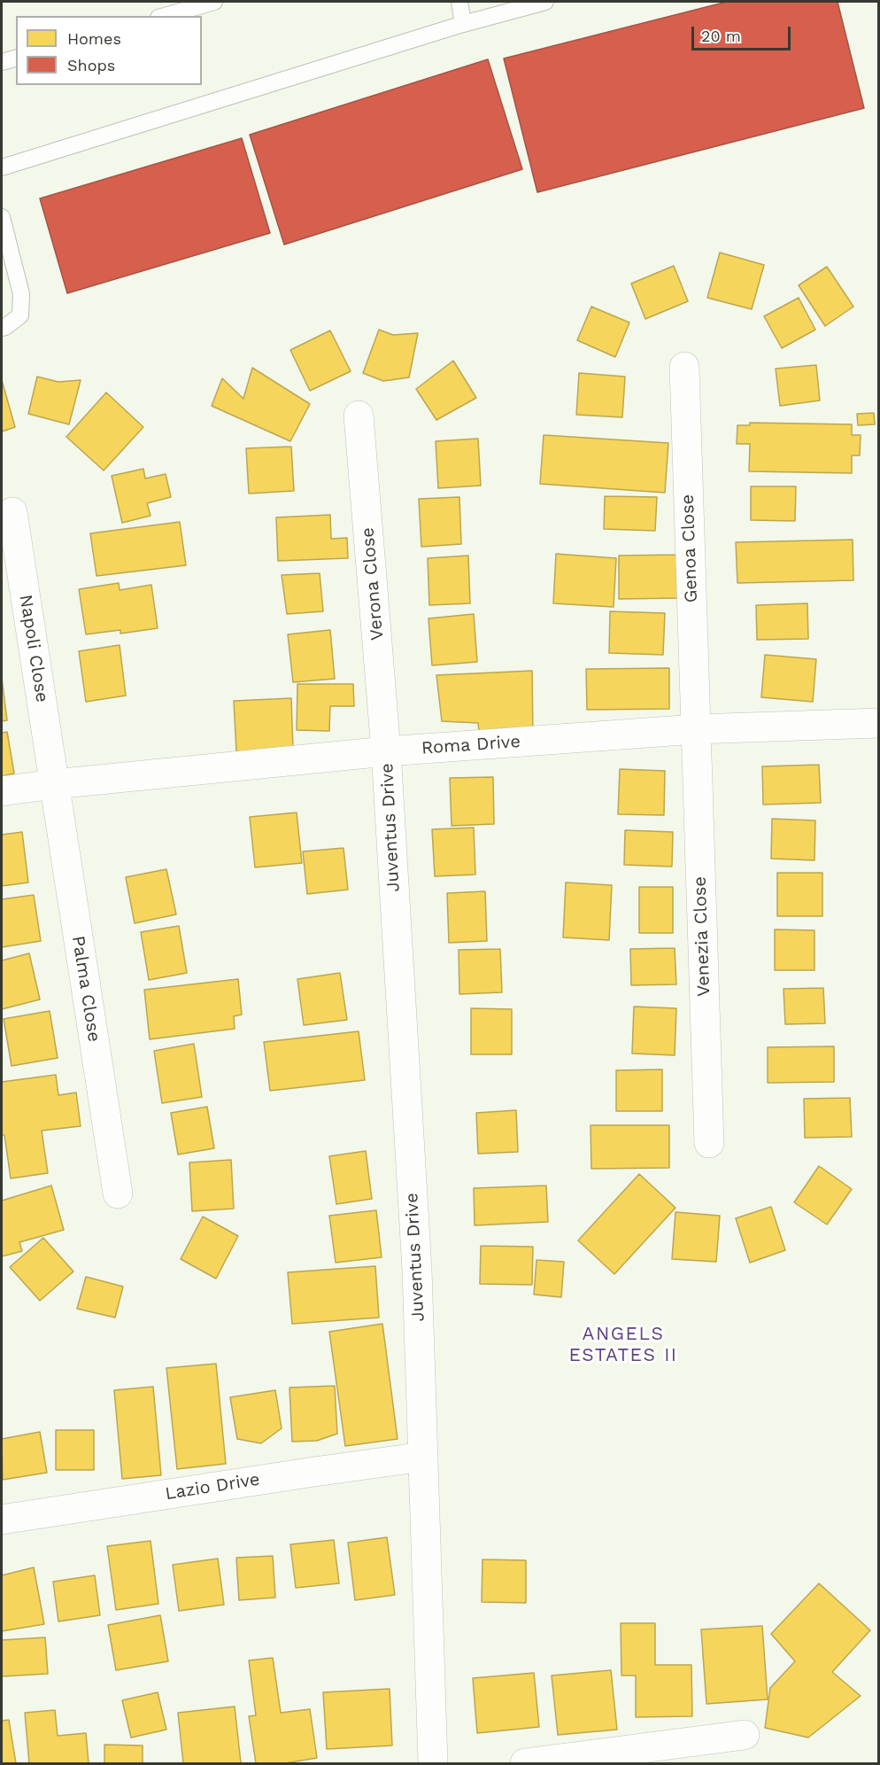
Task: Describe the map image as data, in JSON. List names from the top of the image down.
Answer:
{
  "streets": {
    "street": [
      "Genoa Close",
      "Verona Close",
      "Napoli Close",
      "Roma Drive",
      "Juventus Drive",
      "Venezia Close",
      "Palma Close",
      "Lazio Drive"
    ]
  },
  "crossings": [
    ["Genoa Close", "Roma Drive"],
    ["Genoa Close", "Venezia Close"],
    ["Verona Close", "Roma Drive"],
    ["Verona Close", "Juventus Drive"],
    ["Napoli Close", "Roma Drive"],
    ["Napoli Close", "Palma Close"],
    ["Roma Drive", "Juventus Drive"],
    ["Roma Drive", "Venezia Close"],
    ["Roma Drive", "Palma Close"],
    ["Juventus Drive", "Lazio Drive"]
  ],
  "districts": ["ANGELS ESTATES II"],
  "legend": ["Homes", "Shops"],
  "scale_bar": "20 m"
}
